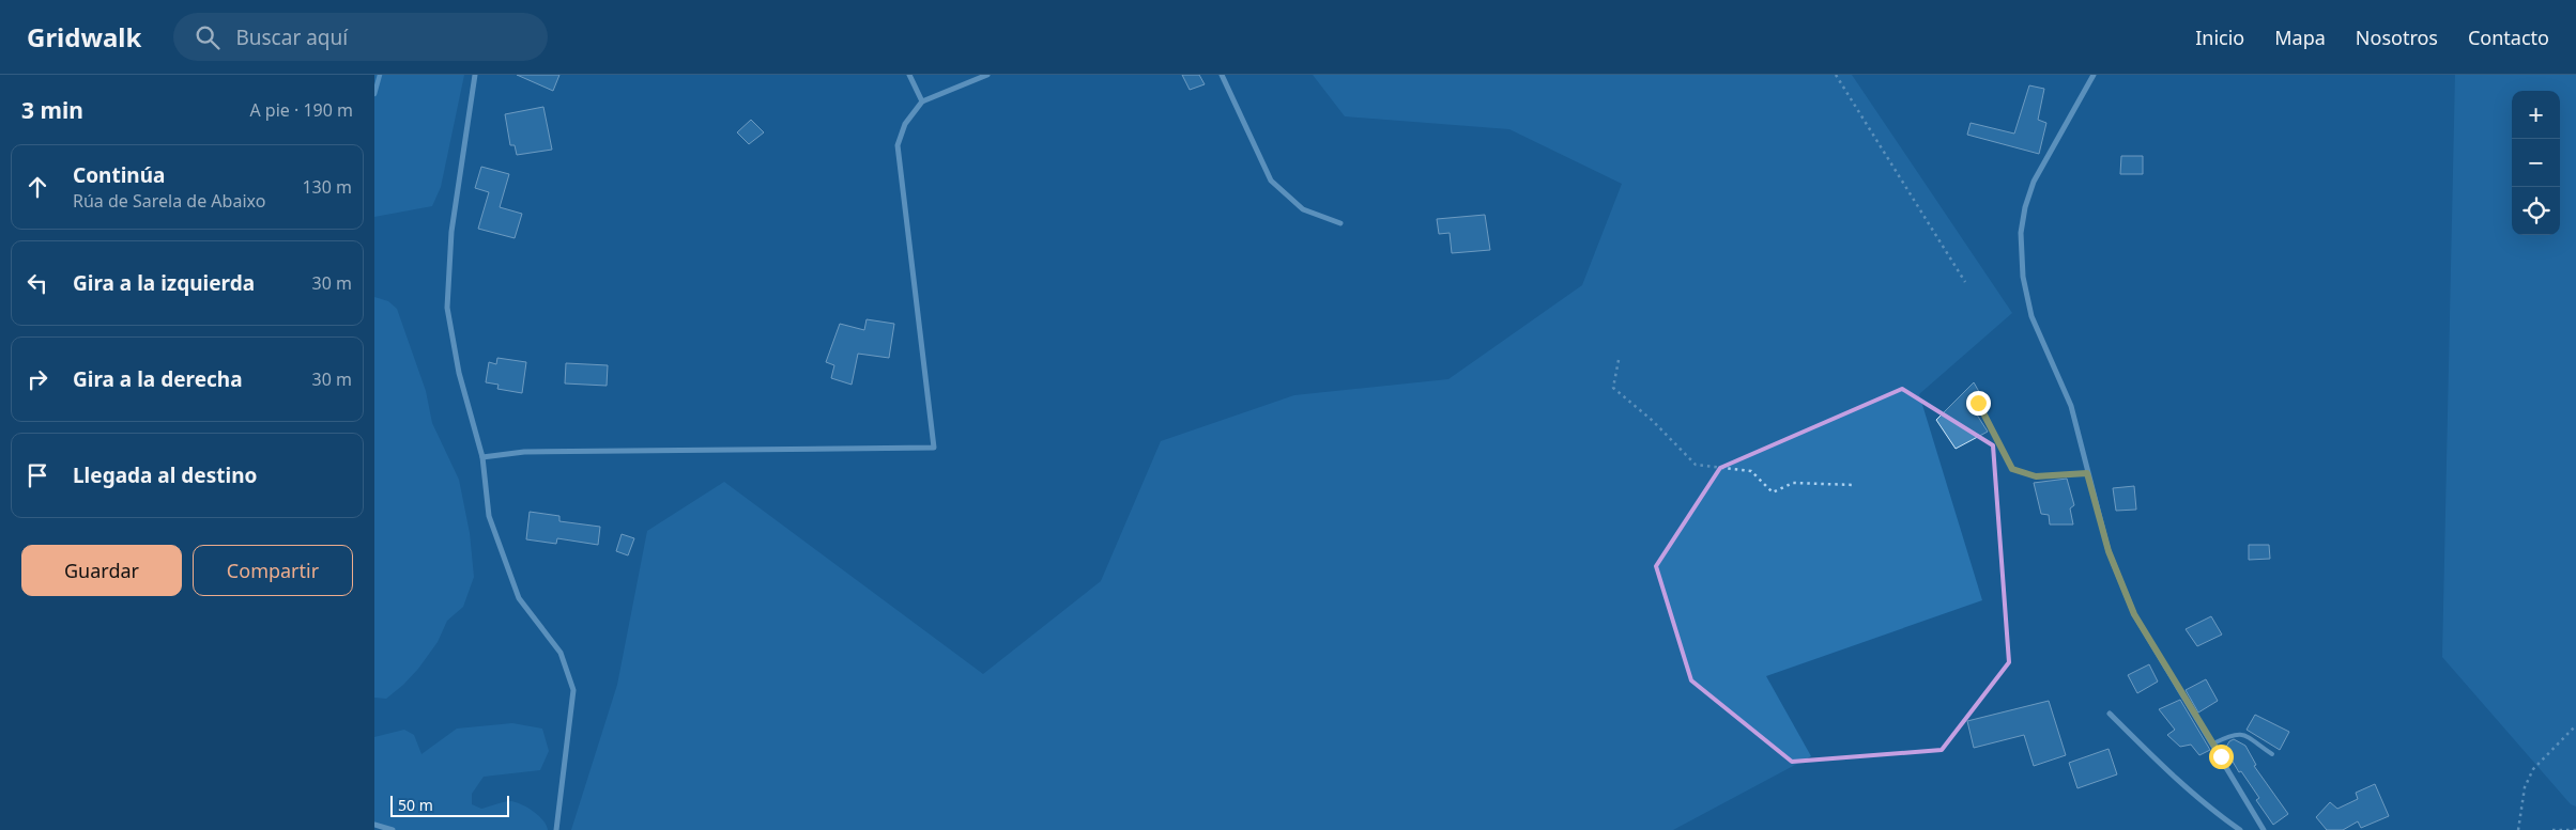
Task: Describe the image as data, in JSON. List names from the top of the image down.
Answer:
{
  "scale_bar": "50 m",
  "page": {
    "header": "Gridwalk",
    "search": "Buscar aquí",
    "nav": [
      "Inicio",
      "Mapa",
      "Nosotros",
      "Contacto"
    ],
    "heading": ["3 min", "A pie · 190 m"],
    "map_buttons": ["+", "−"],
    "list": [
      ["Continúa", "Rúa de Sarela de Abaixo", "130 m"],
      ["Gira a la izquierda", "30 m"],
      ["Gira a la derecha", "30 m"],
      "Llegada al destino"
    ],
    "buttons": ["Guardar", "Compartir"],
    "scale": "50 m"
  }
}
